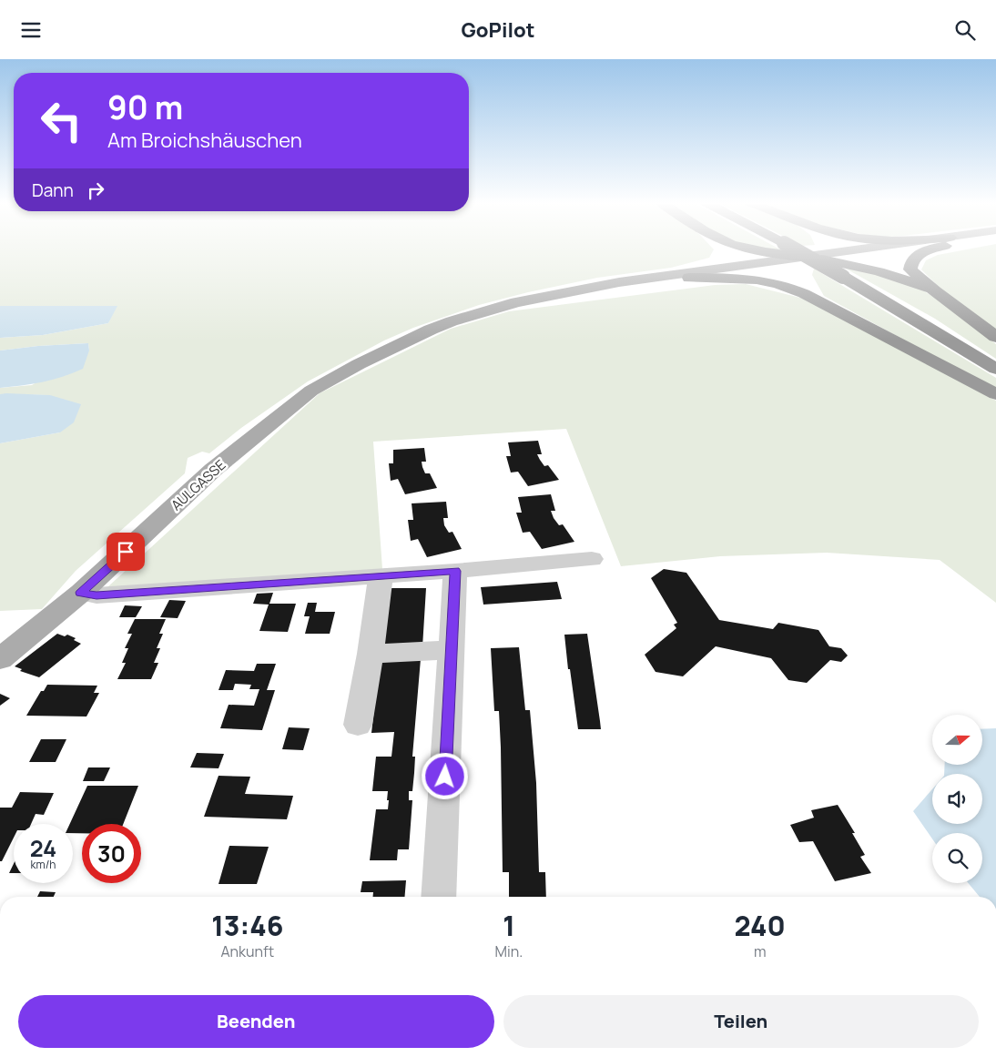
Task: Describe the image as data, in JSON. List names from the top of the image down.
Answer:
{
  "streets": {
    "main road": ["AULGASSE"]
  },
  "north": "right",
  "page": {
    "header": "GoPilot",
    "turn": ["90 m", "Am Broichshäuschen"],
    "then": "Dann",
    "speed": "24 km/h",
    "limit": "30",
    "eta": [
      "13:46",
      "Ankunft",
      "1",
      "Min.",
      "240",
      "m"
    ],
    "buttons": ["Beenden", "Teilen"]
  }
}
